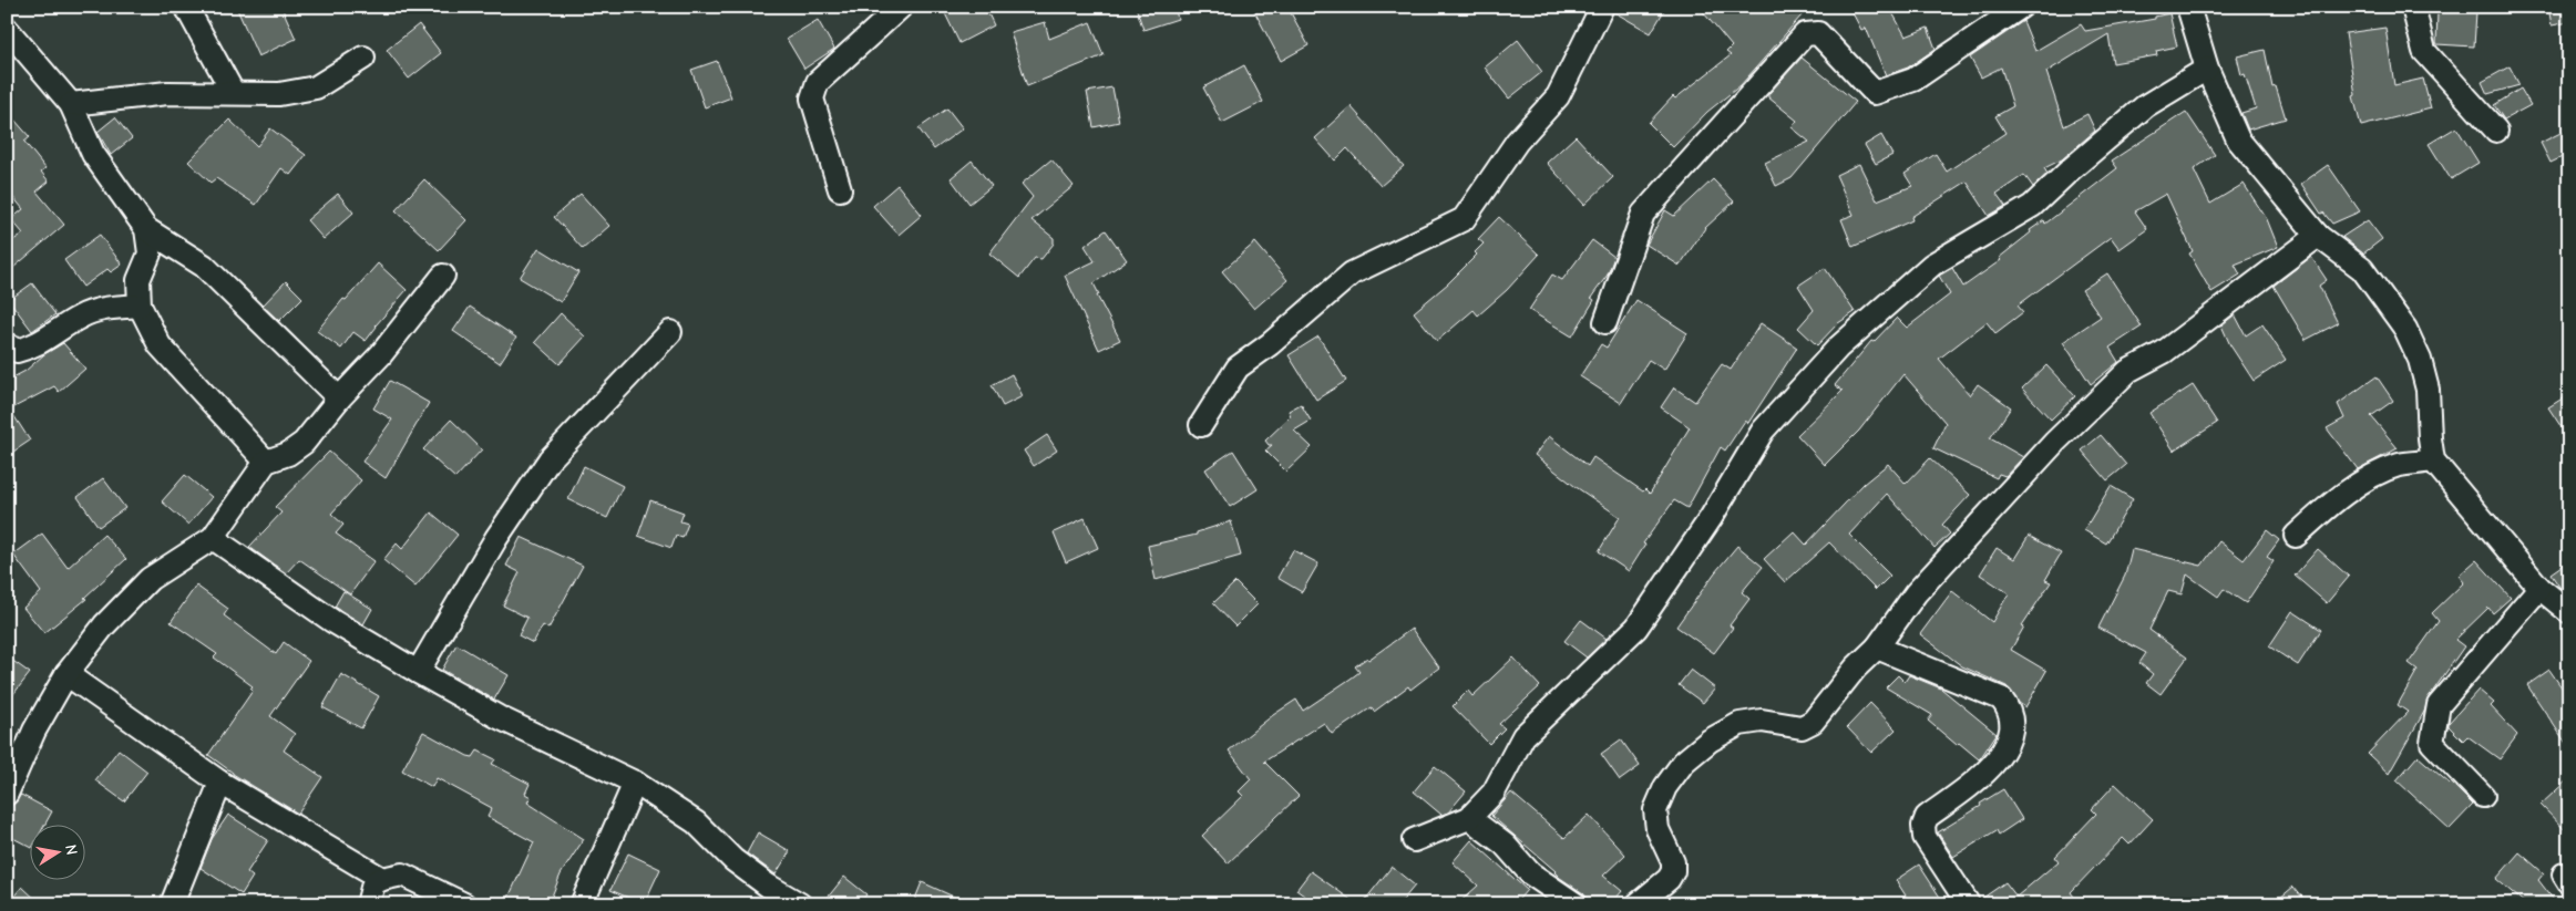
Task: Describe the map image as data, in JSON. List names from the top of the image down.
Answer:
{
  "north": "right"
}
